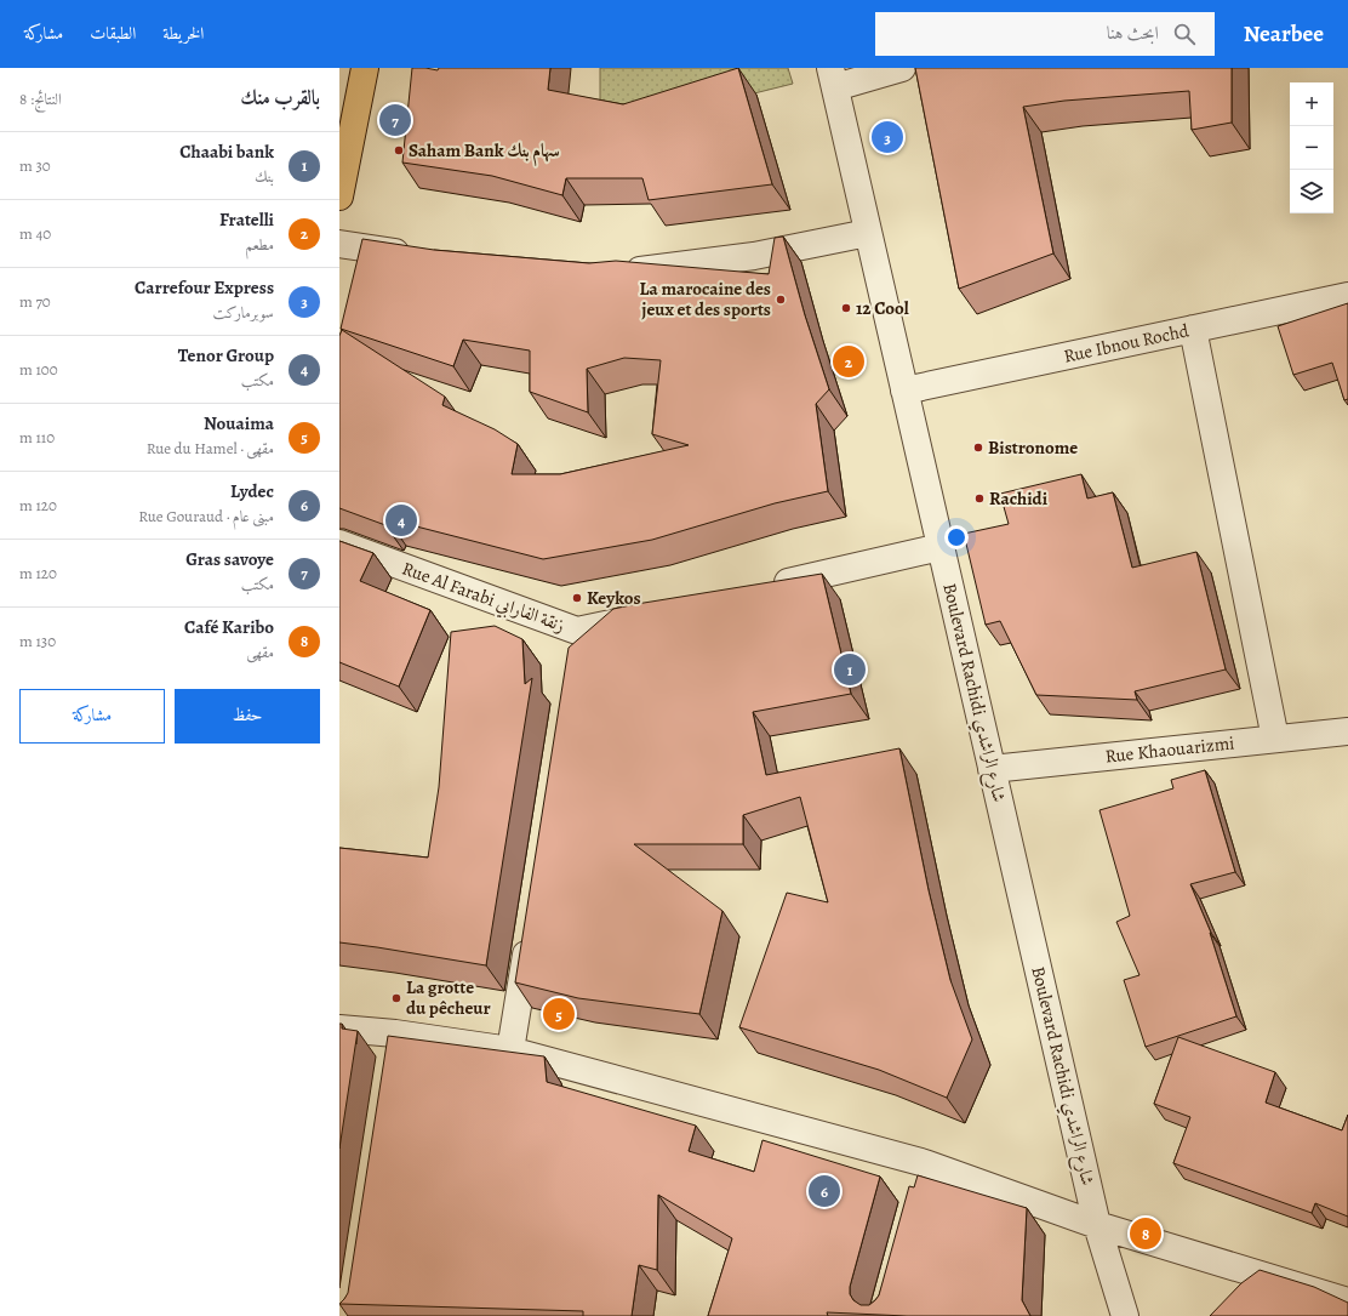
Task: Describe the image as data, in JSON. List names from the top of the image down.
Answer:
{
  "streets": {
    "street": [
      "Rue Ibnou Rochd",
      "Rue Al Farabi زنقة الفارابي",
      "Boulevard Rachidi شارع الراشدي",
      "Rue Khaouarizmi"
    ]
  },
  "crossings": [
    ["Rue Ibnou Rochd", "Boulevard Rachidi شارع الراشدي"],
    ["Boulevard Rachidi شارع الراشدي", "Rue Khaouarizmi"]
  ],
  "places": [
    "Saham Bank سهام بنك",
    "La marocaine des jeux et des sports",
    "12 Cool",
    "Bistronome",
    "Rachidi",
    "Keykos",
    "La grotte du pêcheur"
  ],
  "page": {
    "header": "Nearbee",
    "search": "ابحث هنا",
    "nav": ["الخريطة", "الطبقات", "مشاركة"],
    "heading": ["بالقرب منك", "النتائج: 8"],
    "map_buttons": ["+", "−"],
    "pins": [
      "7",
      "3",
      "2",
      "4",
      "1",
      "5",
      "6",
      "8"
    ],
    "list": [
      {
        "mark": "1",
        "name": "Chaabi bank",
        "note": "بنك",
        "value": "30 m"
      },
      {
        "mark": "2",
        "name": "Fratelli",
        "note": "مطعم",
        "value": "40 m"
      },
      {
        "mark": "3",
        "name": "Carrefour Express",
        "note": "سوبرماركت",
        "value": "70 m"
      },
      {
        "mark": "4",
        "name": "Tenor Group",
        "note": "مكتب",
        "value": "100 m"
      },
      {
        "mark": "5",
        "name": "Nouaima",
        "note": "مقهى · Rue du Hamel",
        "value": "110 m"
      },
      {
        "mark": "6",
        "name": "Lydec",
        "note": "مبنى عام · Rue Gouraud",
        "value": "120 m"
      },
      {
        "mark": "7",
        "name": "Gras savoye",
        "note": "مكتب",
        "value": "120 m"
      },
      {
        "mark": "8",
        "name": "Café Karibo",
        "note": "مقهى",
        "value": "130 m"
      }
    ],
    "buttons": ["حفظ", "مشاركة"]
  }
}
